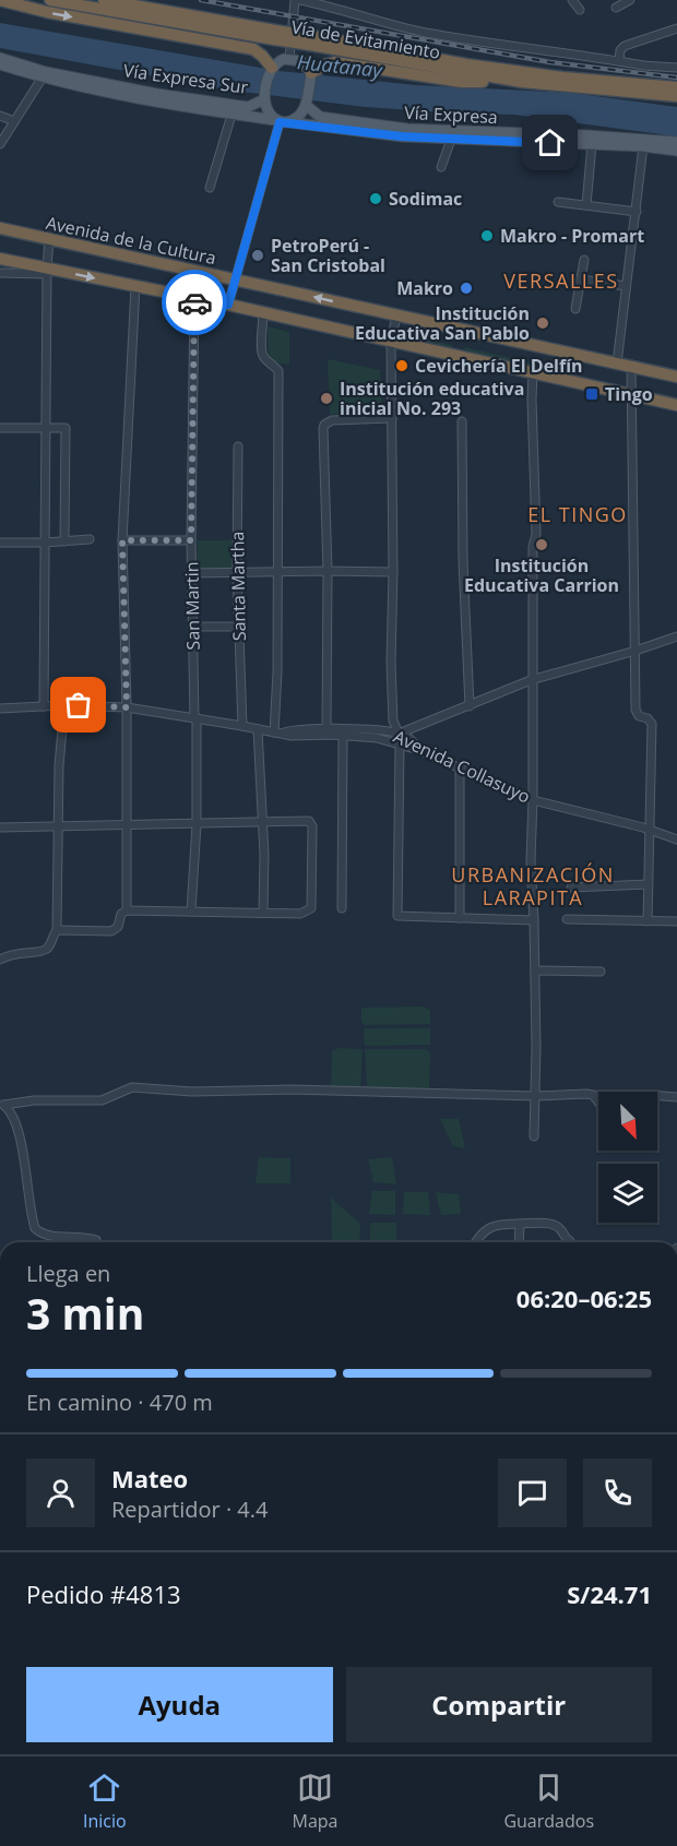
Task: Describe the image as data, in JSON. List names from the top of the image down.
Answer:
{
  "streets": {
    "highway": ["Vía de Evitamiento", "Avenida de la Cultura"],
    "main road": ["Vía Expresa Sur", "Vía Expresa"],
    "street": ["Santa Martha", "San Martin", "Avenida Collasuyo"]
  },
  "crossings": [
    ["Vía Expresa Sur", "Vía Expresa"],
    ["Santa Martha", "Avenida Collasuyo"],
    ["San Martin", "Avenida Collasuyo"]
  ],
  "districts": ["VERSALLES", "EL TINGO", "URBANIZACIÓN LARAPITA"],
  "water": ["Huatanay"],
  "places": {
    "other": [
      "Sodimac",
      "Makro - Promart",
      "PetroPerú - San Cristobal",
      "Makro",
      "Institución Educativa San Pablo",
      "Cevichería El Delfín",
      "Institución educativa inicial No. 293",
      "Institución Educativa Carrion"
    ],
    "transit": ["Tingo"]
  },
  "north": "bottom right",
  "page": {
    "heading": ["3 min", "Llega en", "06:20–06:25"],
    "panel": [
      "Mateo",
      "Repartidor · 4.4",
      "Pedido #4813",
      "S/24.71"
    ],
    "bar": "En camino · 470 m",
    "buttons": ["Ayuda", "Compartir"],
    "tabs": ["Inicio", "Mapa", "Guardados"]
  }
}
